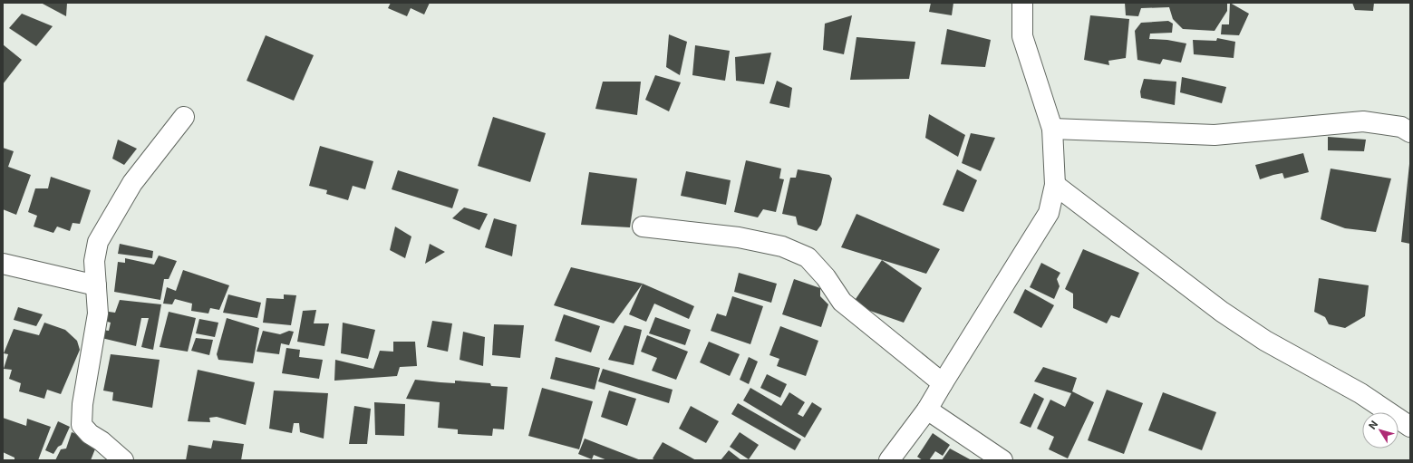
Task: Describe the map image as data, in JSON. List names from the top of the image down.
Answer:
{
  "north": "top left"
}
